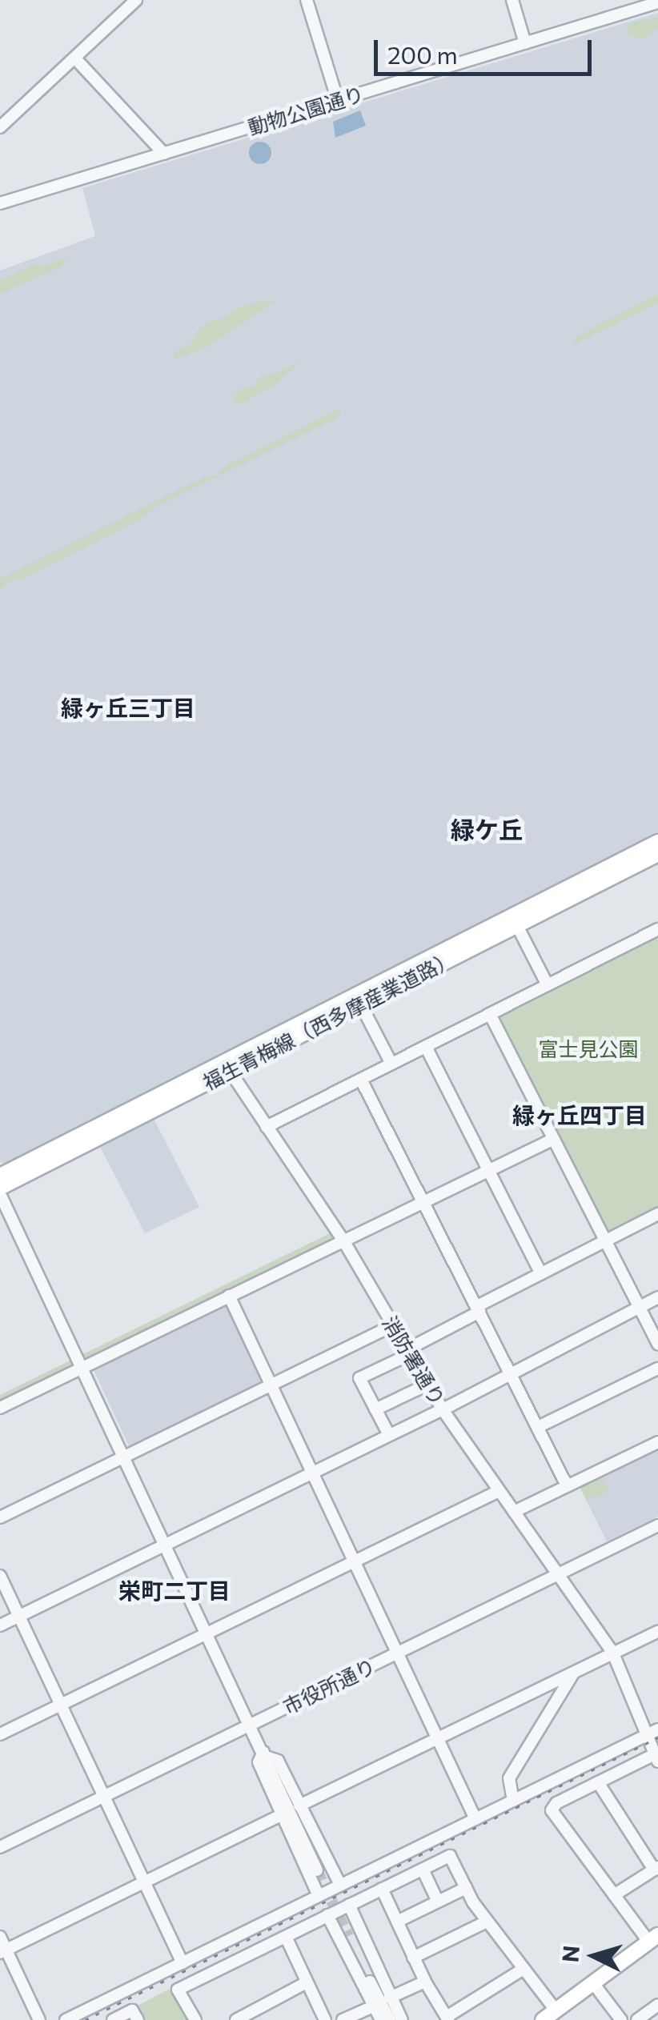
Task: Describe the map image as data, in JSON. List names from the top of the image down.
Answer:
{
  "streets": {
    "main road": ["福生青梅線（西多摩産業道路）"],
    "street": ["動物公園通り", "消防署通り", "市役所通り"]
  },
  "crossings": [
    ["福生青梅線（西多摩産業道路）", "消防署通り"],
    ["消防署通り", "市役所通り"]
  ],
  "districts": [
    "緑ヶ丘三丁目",
    "緑ケ丘",
    "緑ヶ丘四丁目",
    "栄町二丁目"
  ],
  "parks": ["富士見公園"],
  "scale_bar": "200 m",
  "north": "left"
}
